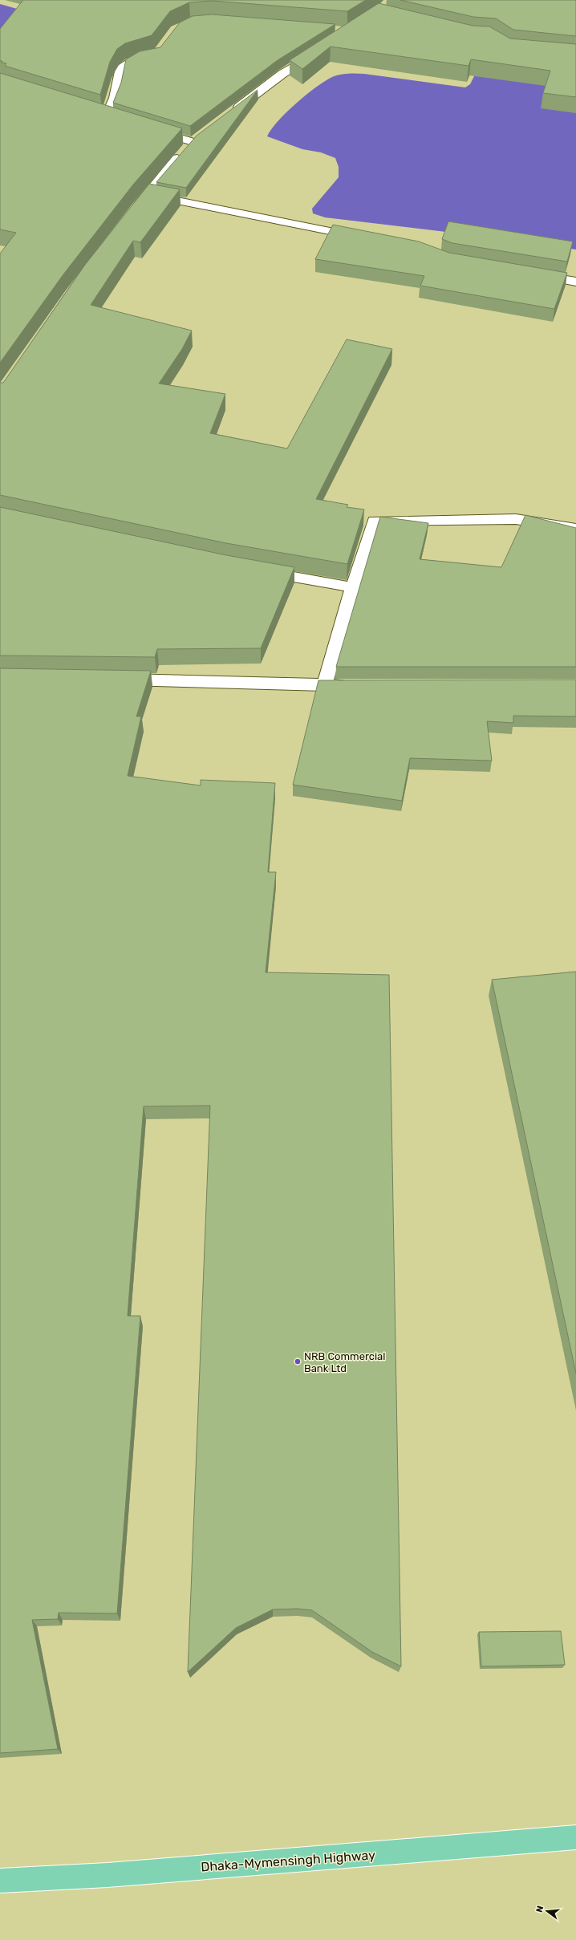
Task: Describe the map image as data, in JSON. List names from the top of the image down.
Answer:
{
  "streets": {
    "highway": ["Dhaka-Mymensingh Highway"]
  },
  "places": ["NRB Commercial Bank Ltd"],
  "north": "left"
}
